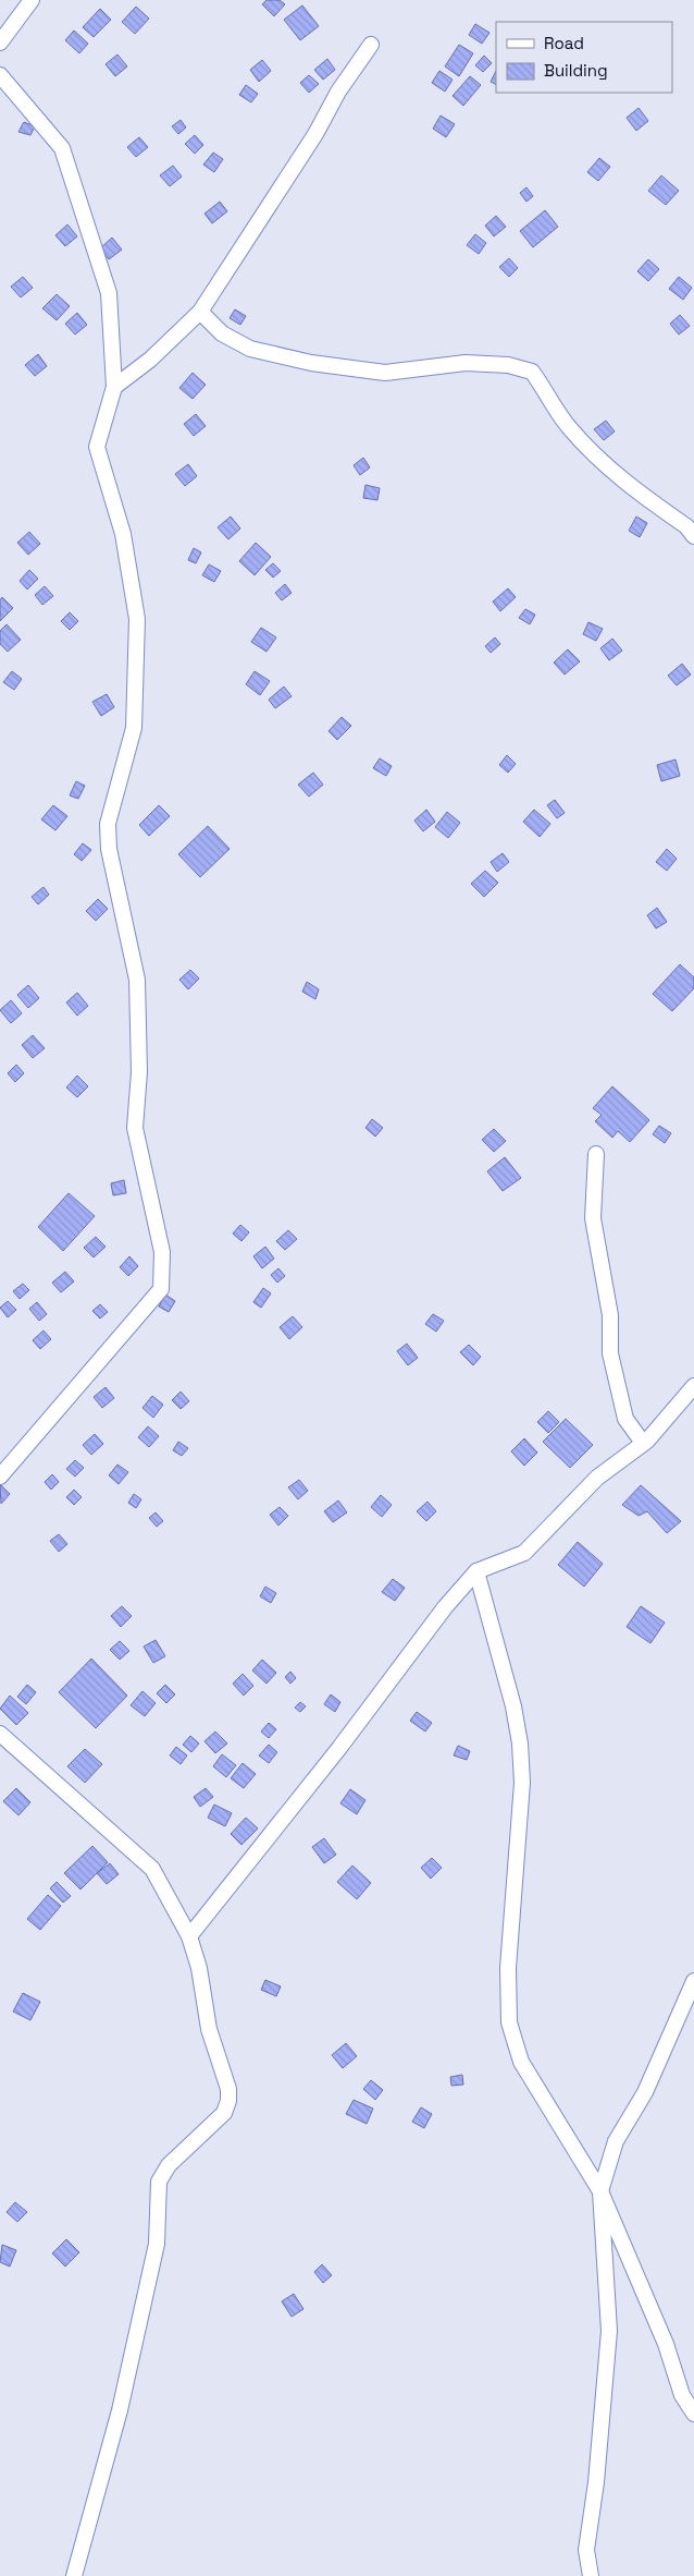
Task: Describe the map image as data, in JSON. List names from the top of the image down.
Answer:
{
  "legend": ["Road", "Building"]
}
